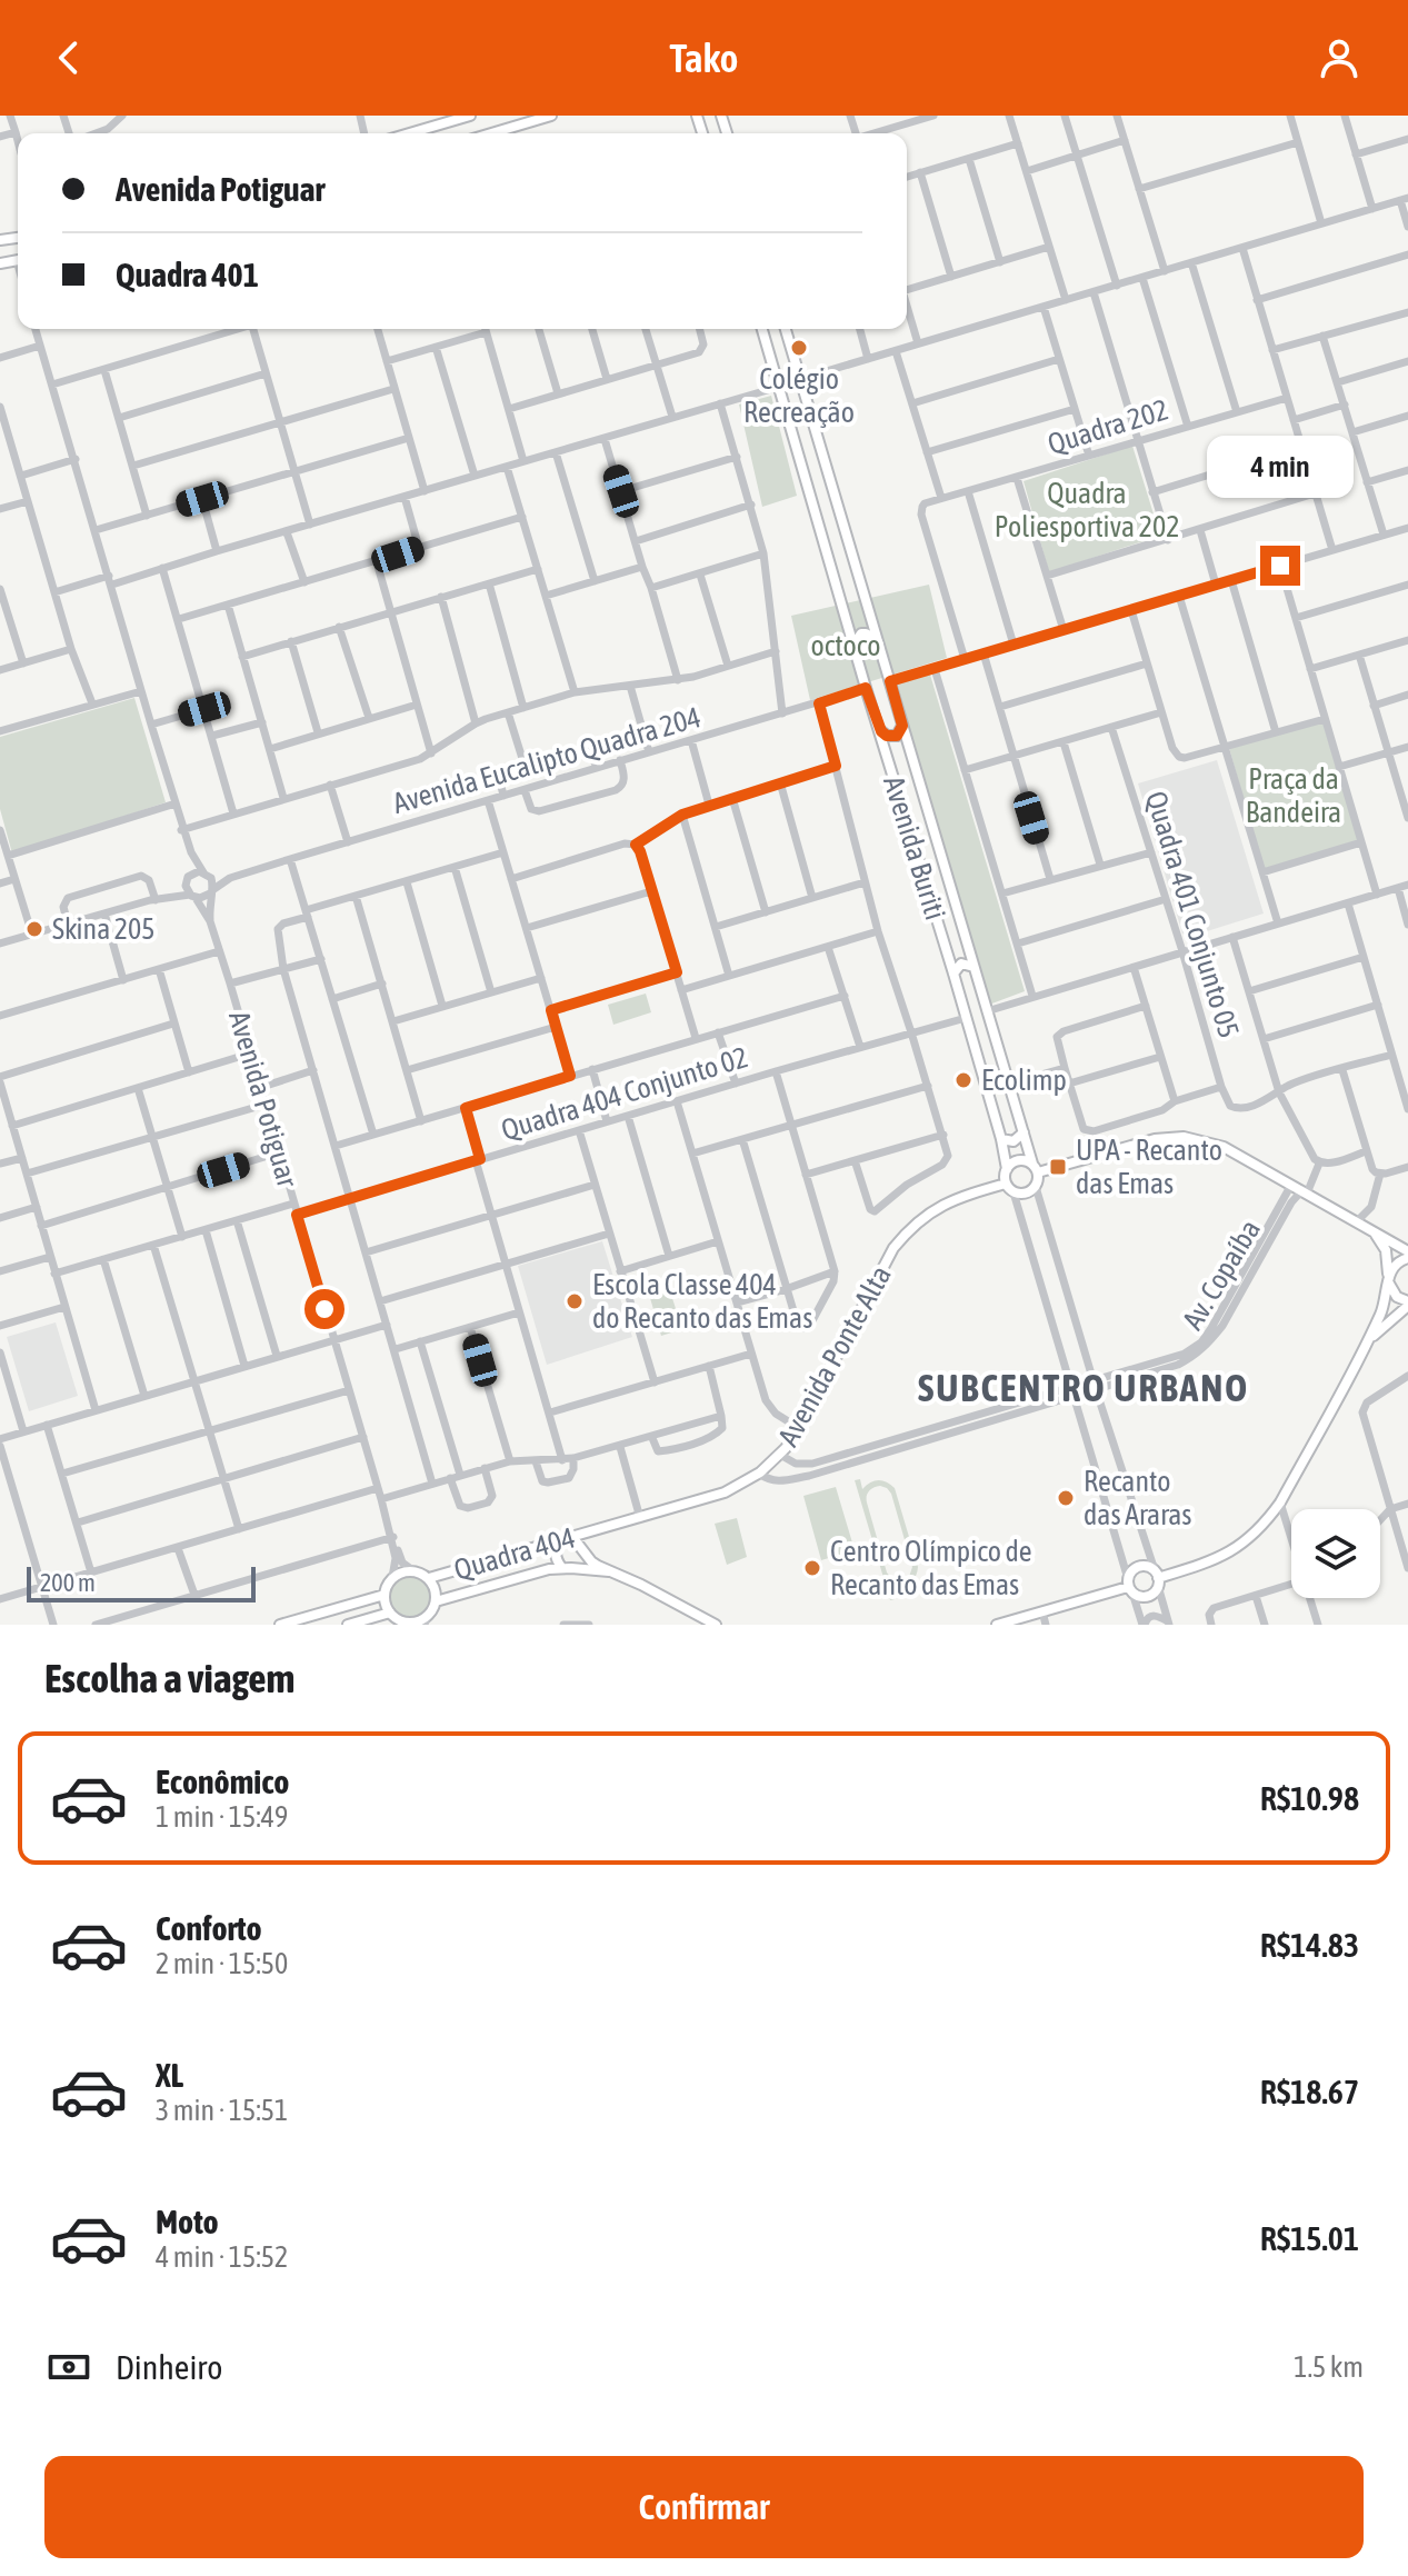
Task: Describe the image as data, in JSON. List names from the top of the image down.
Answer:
{
  "streets": {
    "main road": [
      "Avenida Buriti",
      "Avenida Potiguar",
      "Avenida Ponte Alta",
      "Quadra 404"
    ],
    "street": [
      "Quadra 202",
      "Avenida Eucalipto Quadra 204",
      "Quadra 401 Conjunto 05",
      "Quadra 404 Conjunto 02",
      "Av. Copaíba"
    ]
  },
  "crossings": [
    ["Avenida Eucalipto Quadra 204", "Avenida Buriti"],
    ["Avenida Buriti", "Quadra 404 Conjunto 02"],
    ["Avenida Buriti", "Av. Copaíba"],
    ["Avenida Buriti", "Avenida Ponte Alta"],
    ["Quadra 404 Conjunto 02", "Avenida Potiguar"],
    ["Avenida Potiguar", "Quadra 404"],
    ["Av. Copaíba", "Avenida Ponte Alta"],
    ["Avenida Ponte Alta", "Quadra 404"]
  ],
  "districts": ["SUBCENTRO URBANO"],
  "parks": ["Quadra Poliesportiva 202", "octoco", "Praça da Bandeira"],
  "places": {
    "other": [
      "Colégio Recreação",
      "Skina 205",
      "Ecolimp",
      "Escola Classe 404 do Recanto das Emas",
      "Recanto das Araras",
      "Centro Olímpico de Recanto das Emas"
    ],
    "transit": ["UPA - Recanto das Emas"]
  },
  "scale_bar": "200 m",
  "page": {
    "header": "Tako",
    "banner": ["Avenida Potiguar", "Quadra 401"],
    "bubble": "4 min",
    "scale": "200 m",
    "heading": "Escolha a viagem",
    "list": [
      {
        "name": "Econômico",
        "note": "1 min · 15:49",
        "value": "R$10.98"
      },
      {
        "name": "Conforto",
        "note": "2 min · 15:50",
        "value": "R$14.83"
      },
      {
        "name": "XL",
        "note": "3 min · 15:51",
        "value": "R$18.67"
      },
      {
        "name": "Moto",
        "note": "4 min · 15:52",
        "value": "R$15.01"
      }
    ],
    "pay": ["Dinheiro", "1.5 km"],
    "buttons": "Confirmar"
  }
}
